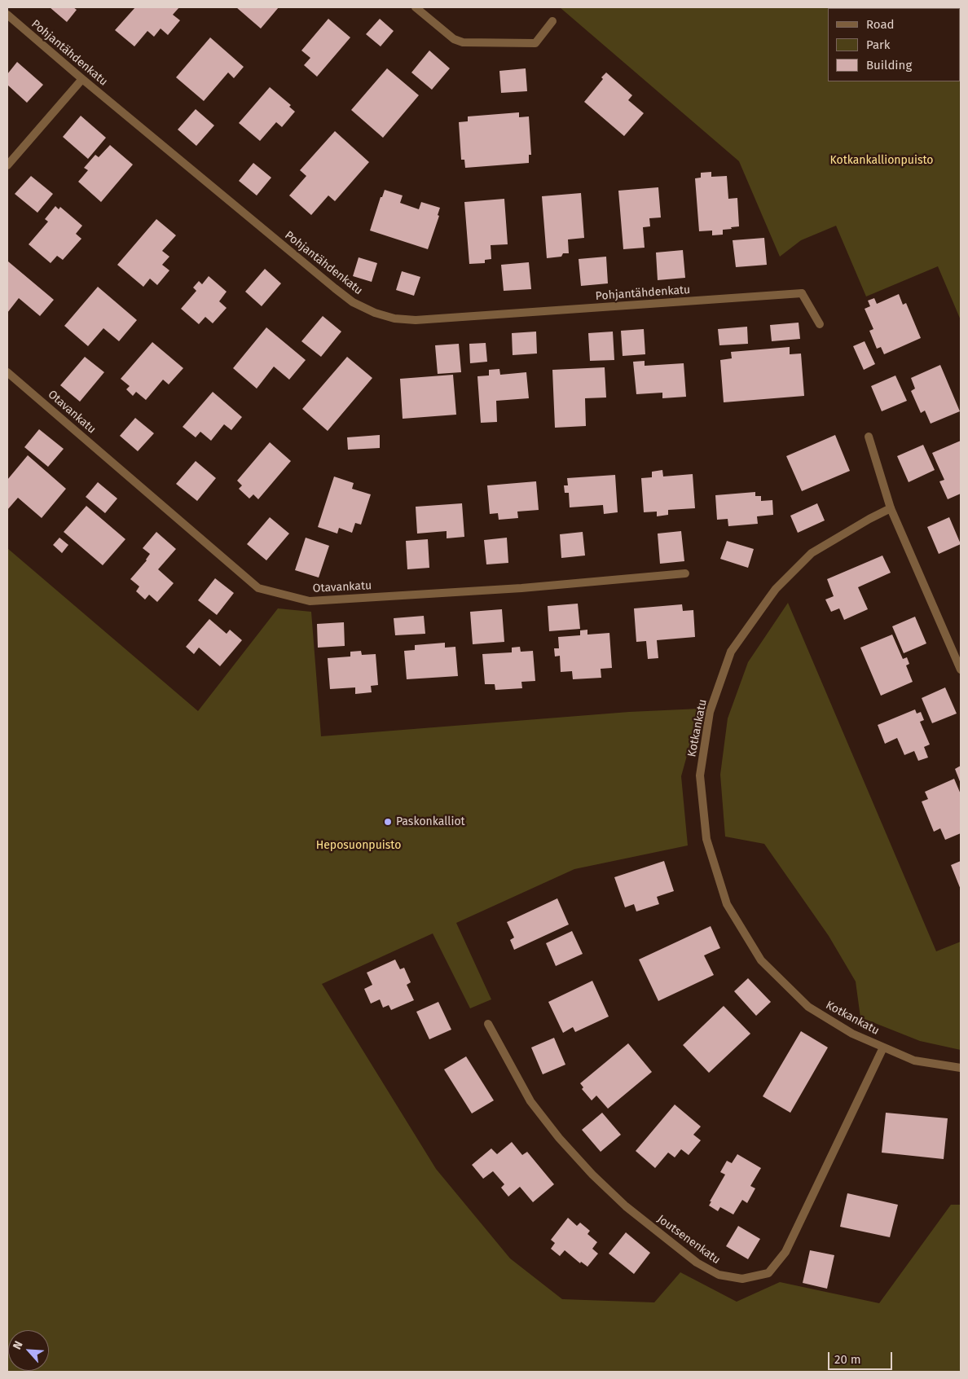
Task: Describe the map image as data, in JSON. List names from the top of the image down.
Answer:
{
  "streets": {
    "street": [
      "Pohjantähdenkatu",
      "Otavankatu",
      "Kotkankatu",
      "Joutsenenkatu"
    ]
  },
  "crossings": [
    ["Kotkankatu", "Joutsenenkatu"]
  ],
  "parks": ["Kotkankallionpuisto", "Heposuonpuisto"],
  "places": ["Paskonkalliot"],
  "legend": ["Road", "Park", "Building"],
  "scale_bar": "20 m",
  "north": "top left"
}
